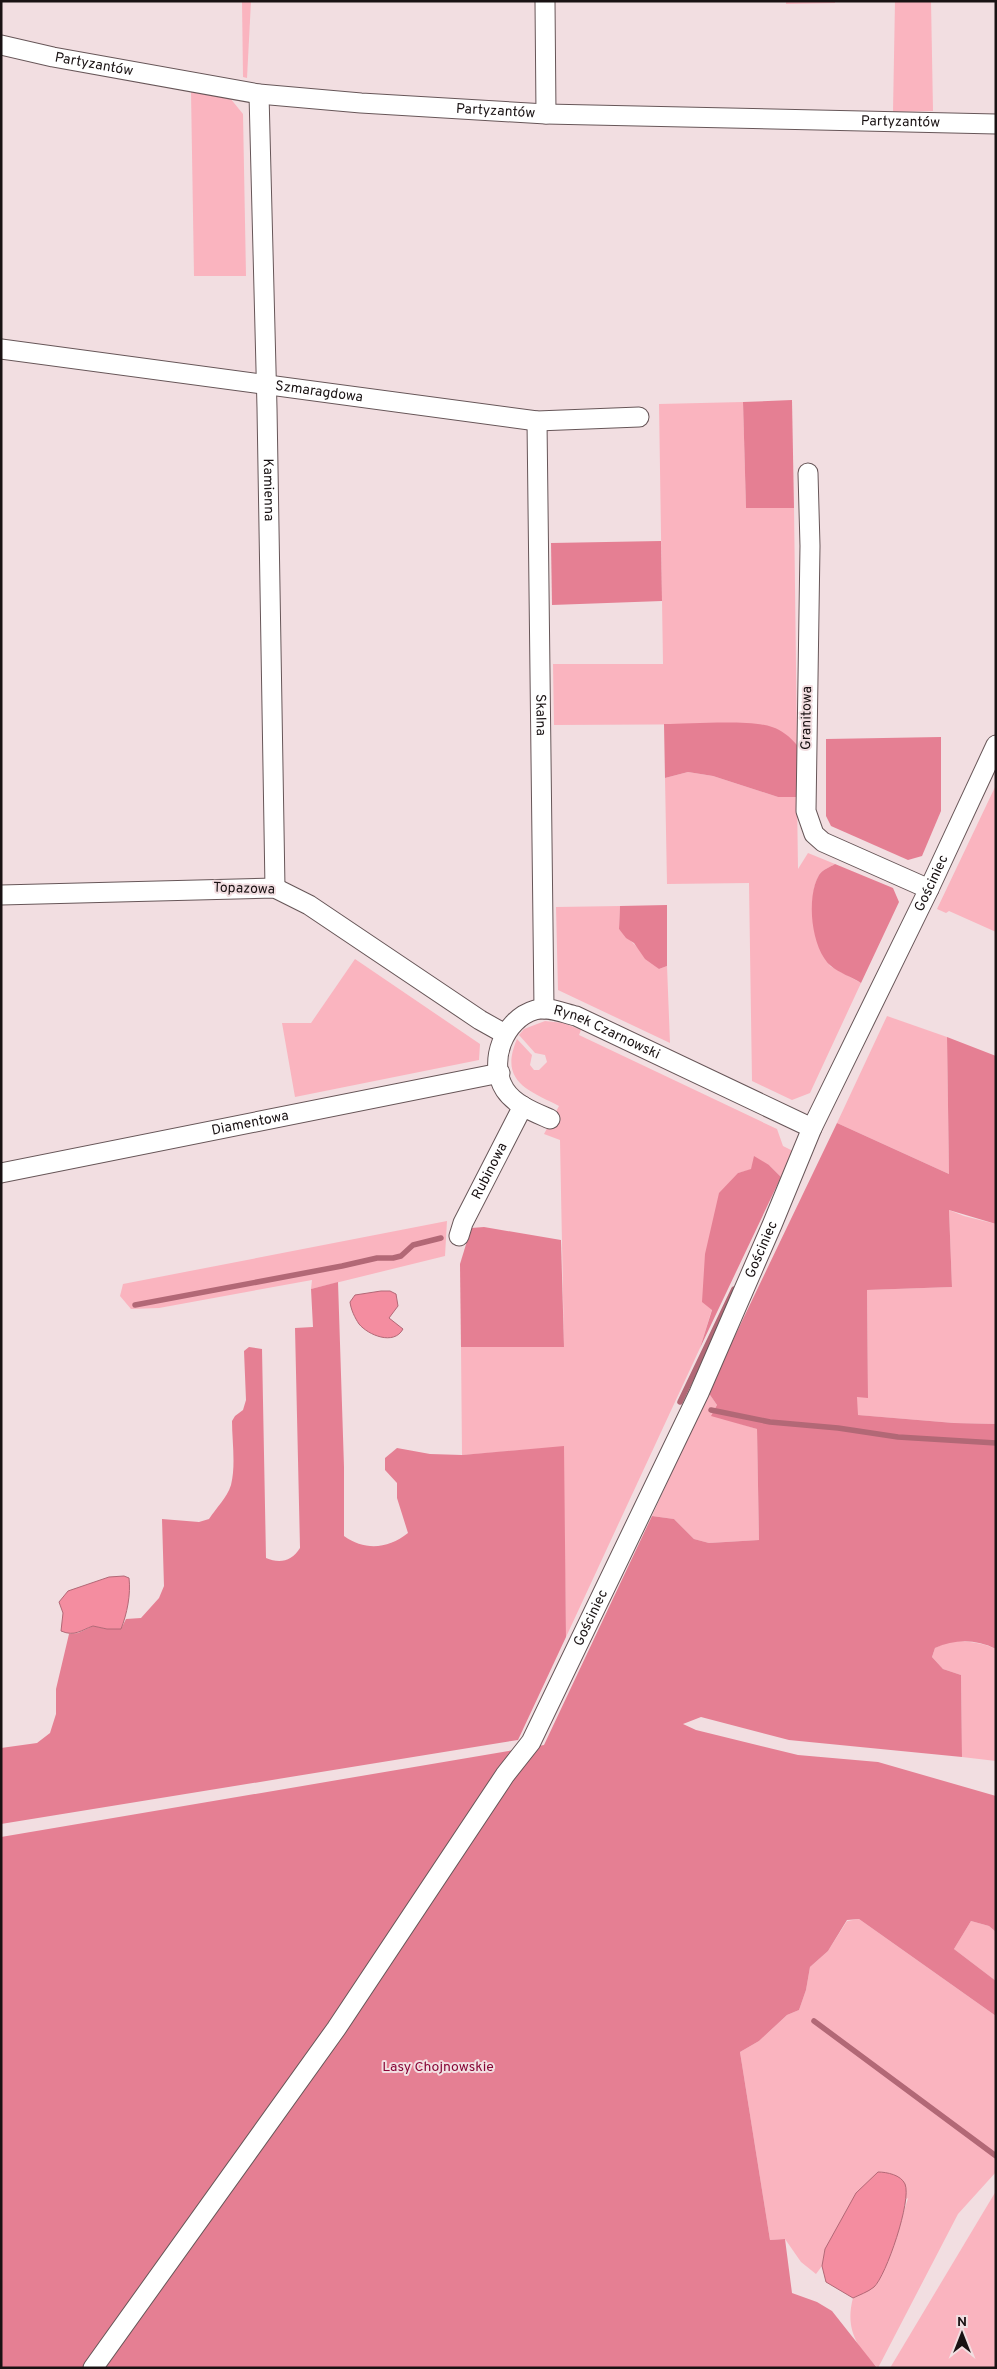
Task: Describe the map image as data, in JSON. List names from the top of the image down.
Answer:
{
  "streets": {
    "street": [
      "Partyzantów",
      "Szmaragdowa",
      "Kamienna",
      "Skalna",
      "Granitowa",
      "Gościniec",
      "Topazowa",
      "Rynek Czarnowski",
      "Diamentowa",
      "Rubinowa"
    ]
  },
  "crossings": [
    ["Partyzantów", "Kamienna"],
    ["Szmaragdowa", "Kamienna"],
    ["Szmaragdowa", "Skalna"],
    ["Kamienna", "Topazowa"],
    ["Skalna", "Rynek Czarnowski"],
    ["Granitowa", "Gościniec"],
    ["Gościniec", "Rynek Czarnowski"],
    ["Topazowa", "Rynek Czarnowski"],
    ["Rynek Czarnowski", "Diamentowa"],
    ["Rynek Czarnowski", "Rubinowa"]
  ],
  "parks": ["Lasy Chojnowskie"],
  "north": "top"
}
